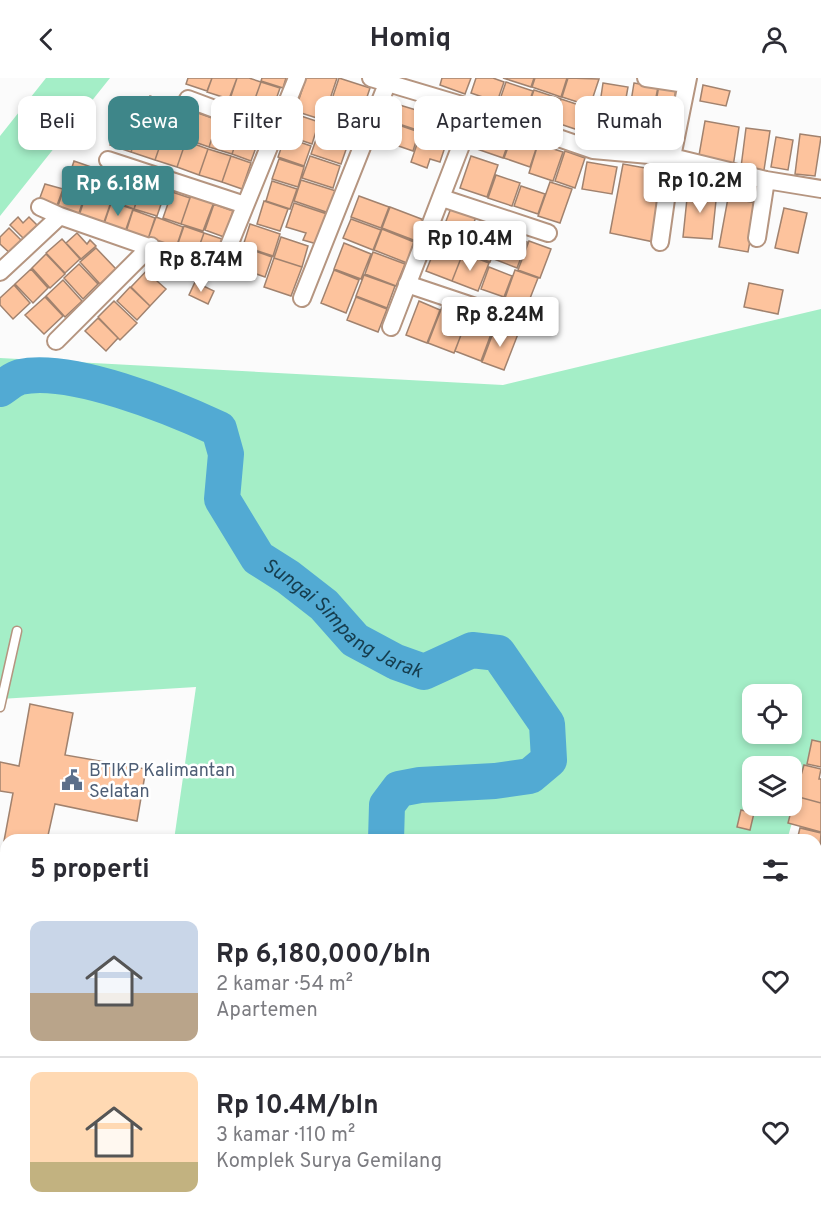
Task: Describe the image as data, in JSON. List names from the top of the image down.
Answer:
{
  "water": ["Sungai Simpang Jarak"],
  "places": {
    "public building": ["BTIKP Kalimantan Selatan"]
  },
  "page": {
    "header": "Homiq",
    "chip": [
      "Beli",
      "Sewa",
      "Filter",
      "Baru",
      "Apartemen",
      "Rumah"
    ],
    "price": [
      "Rp 10.2M",
      "Rp 6.18M",
      "Rp 10.4M",
      "Rp 8.74M",
      "Rp 8.24M"
    ],
    "heading": "5 properti",
    "list": [
      {
        "name": "Rp 6,180,000/bln",
        "note": "2 kamar · 54 m² · Apartemen"
      },
      {
        "name": "Rp 10.4M/bln",
        "note": "3 kamar · 110 m² · Komplek Surya Gemilang"
      }
    ]
  }
}
